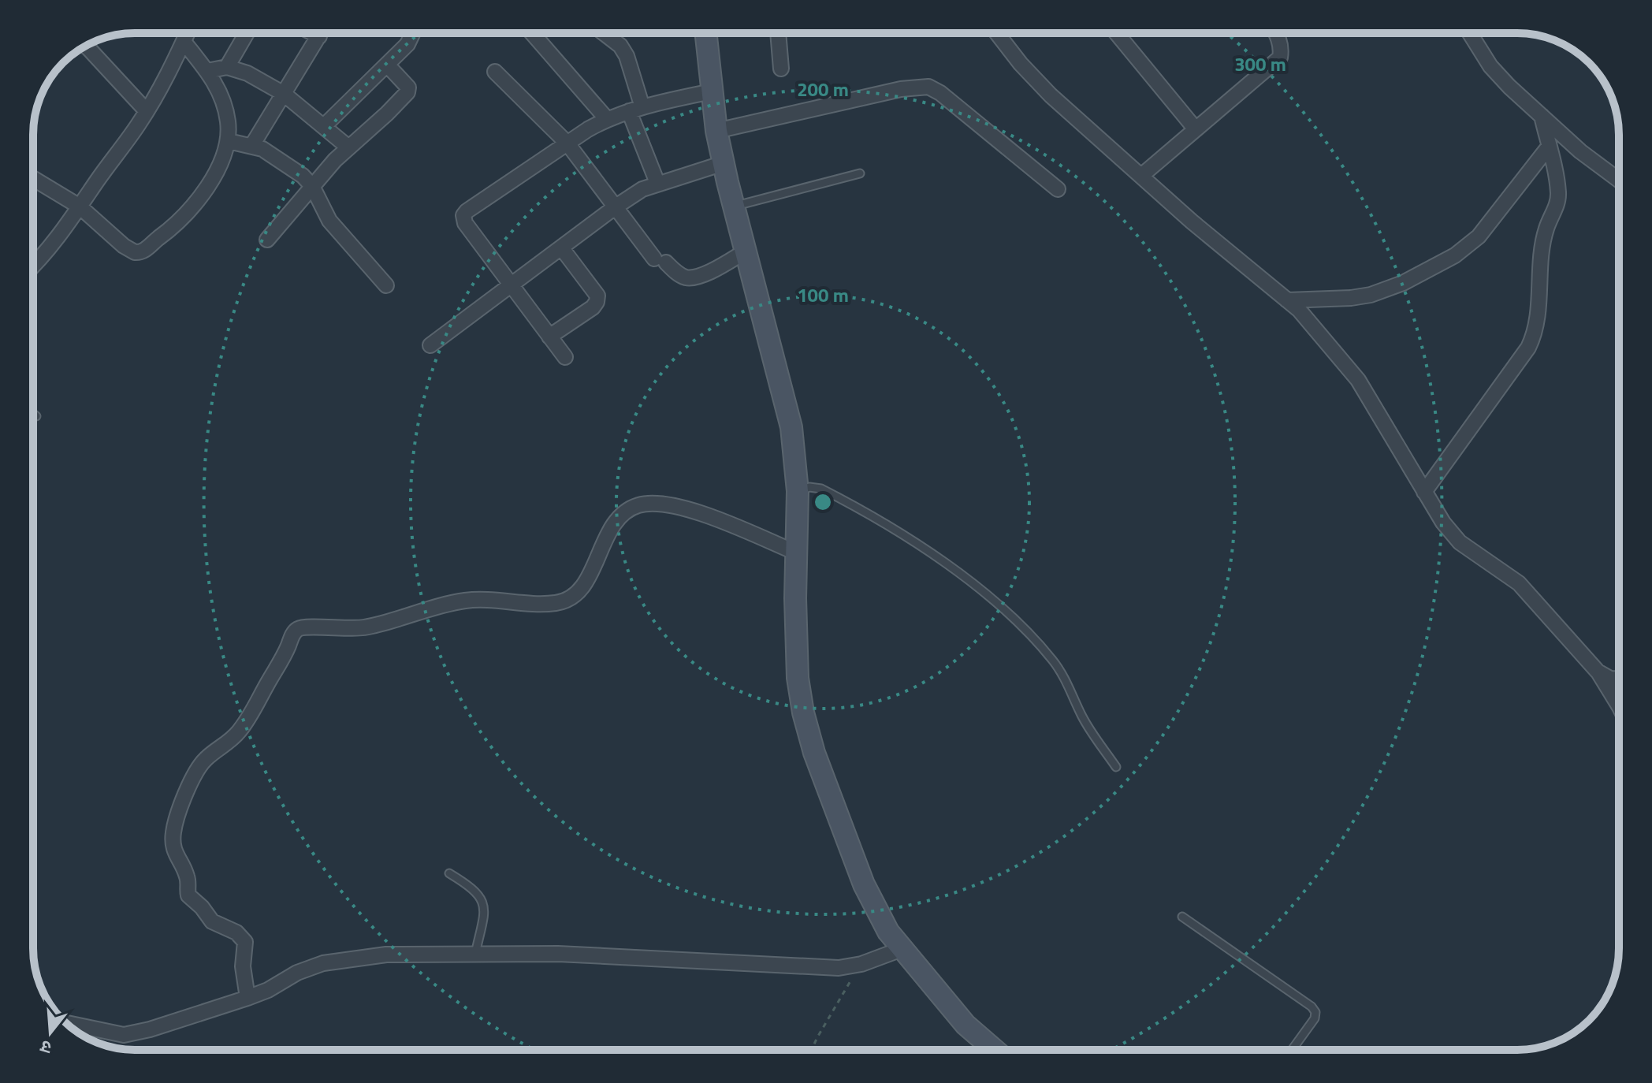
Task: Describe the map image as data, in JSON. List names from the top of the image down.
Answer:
{
  "north": "bottom",
  "rings": ["300 m", "200 m", "100 m"]
}
